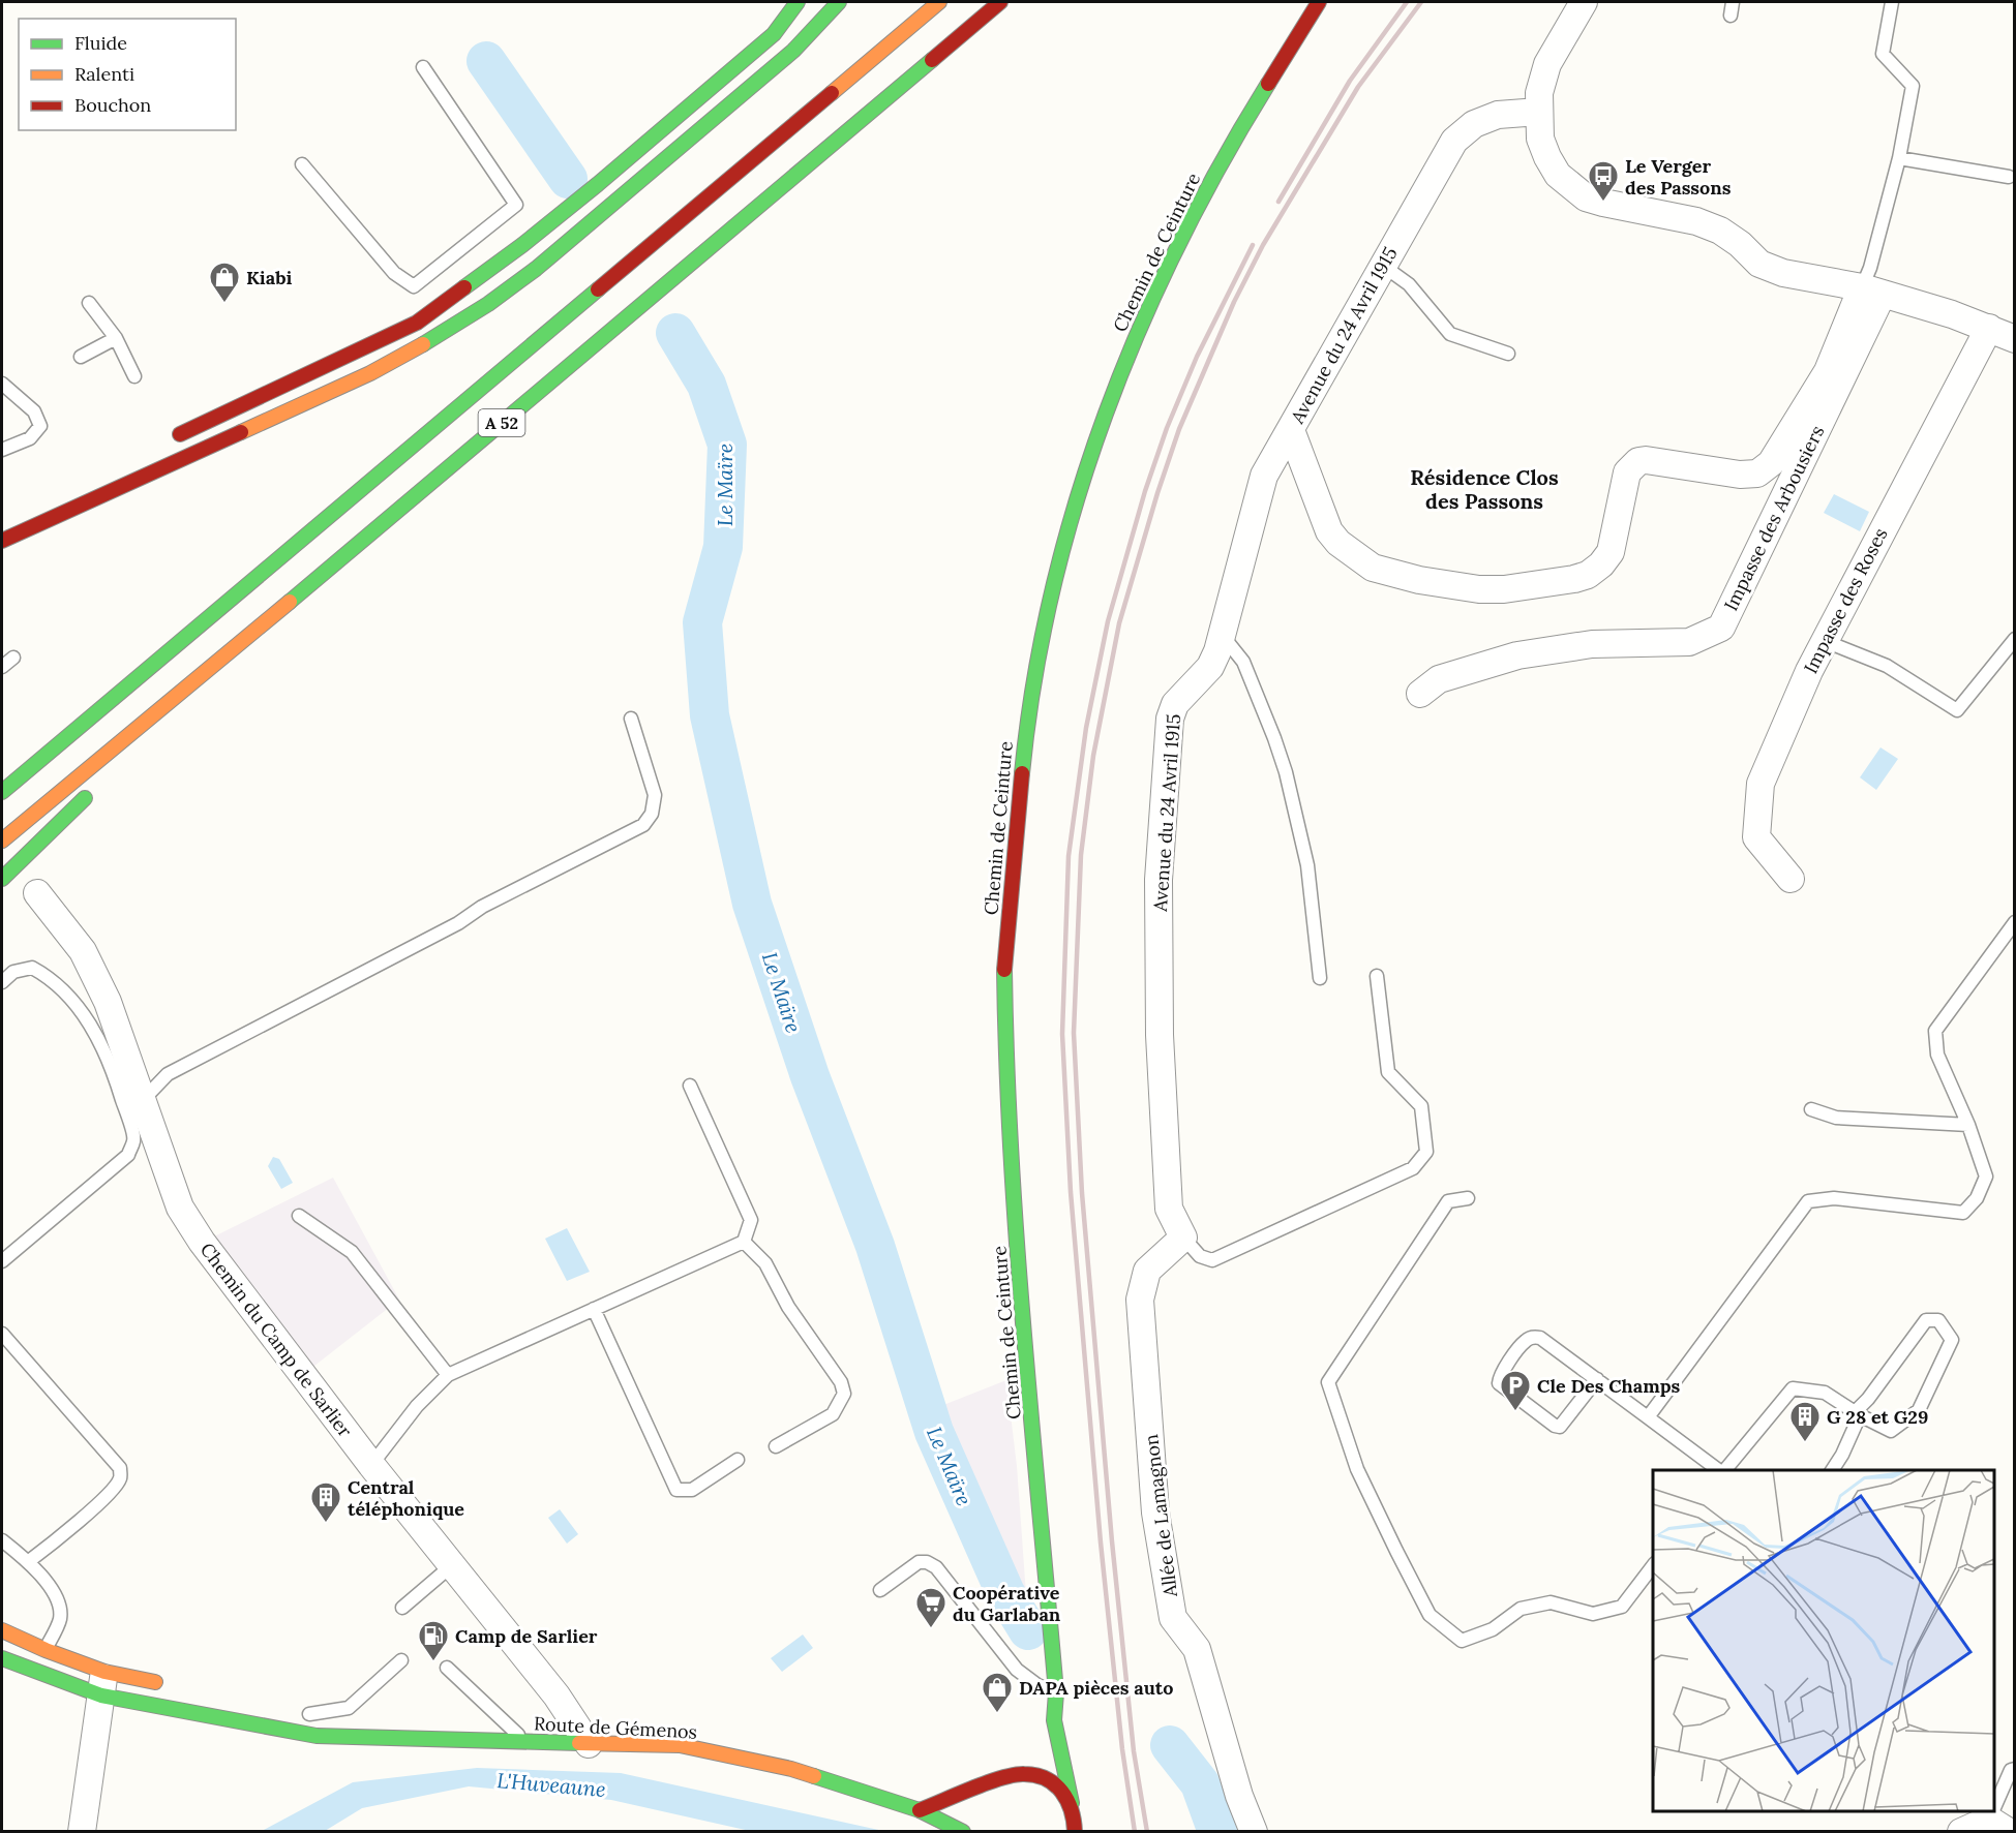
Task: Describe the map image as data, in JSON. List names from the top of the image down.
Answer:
{
  "streets": {
    "main road": ["Chemin de Ceinture", "A 52", "Route de Gémenos"],
    "street": [
      "Avenue du 24 Avril 1915",
      "Impasse des Arbousiers",
      "Impasse des Roses",
      "Chemin du Camp de Sarlier",
      "Allée de Lamagnon"
    ]
  },
  "crossings": [
    ["Avenue du 24 Avril 1915", "Allée de Lamagnon"],
    ["Chemin du Camp de Sarlier", "Route de Gémenos"]
  ],
  "districts": ["Résidence Clos des Passons"],
  "water": ["Le Maïre", "L'Huveaune"],
  "places": {
    "bus stop": ["Le Verger des Passons"],
    "shop": ["Kiabi", "DAPA pièces auto"],
    "parking": ["Cle Des Champs"],
    "building": ["G 28 et G29", "Central téléphonique"],
    "supermarket": ["Coopérative du Garlaban"],
    "fuel station": ["Camp de Sarlier"]
  },
  "legend": ["Fluide", "Ralenti", "Bouchon"]
}
